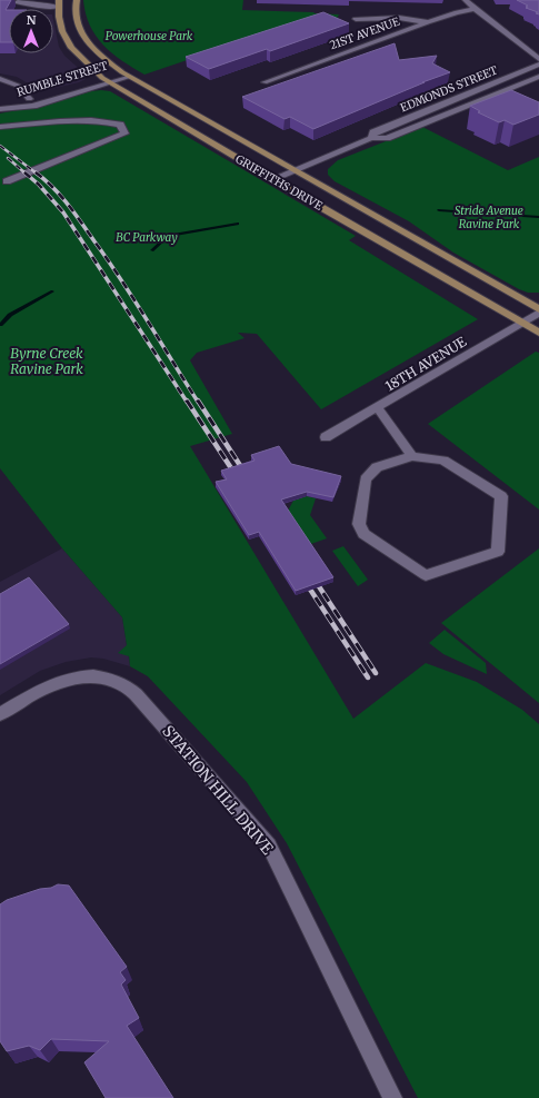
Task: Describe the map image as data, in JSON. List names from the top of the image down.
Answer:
{
  "streets": {
    "main road": ["GRIFFITHS DRIVE"],
    "street": [
      "21ST AVENUE",
      "RUMBLE STREET",
      "EDMONDS STREET",
      "18TH AVENUE",
      "STATION HILL DRIVE"
    ]
  },
  "crossings": [
    ["RUMBLE STREET", "GRIFFITHS DRIVE"],
    ["EDMONDS STREET", "GRIFFITHS DRIVE"],
    ["GRIFFITHS DRIVE", "18TH AVENUE"]
  ],
  "parks": [
    "Powerhouse Park",
    "Stride Avenue Ravine Park",
    "BC Parkway",
    "Byrne Creek Ravine Park"
  ],
  "north": "top"
}
